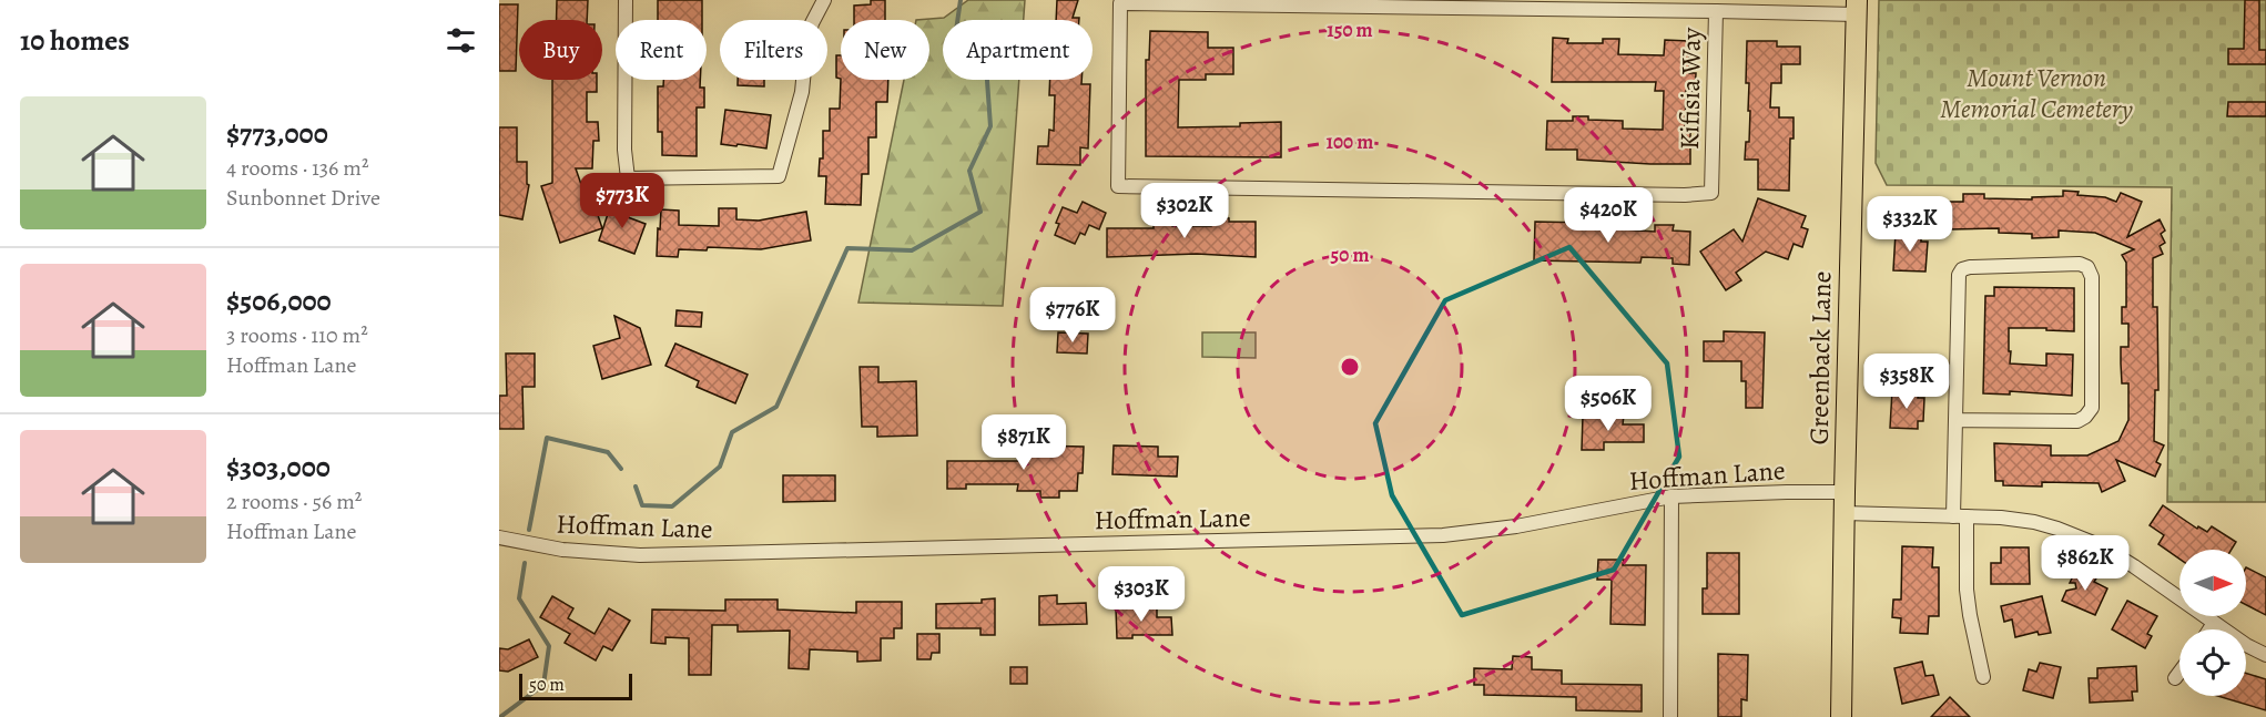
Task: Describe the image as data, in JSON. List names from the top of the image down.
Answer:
{
  "streets": {
    "main road": ["Greenback Lane"],
    "street": ["Kifisia Way", "Hoffman Lane"]
  },
  "crossings": [
    ["Kifisia Way", "Greenback Lane"],
    ["Greenback Lane", "Hoffman Lane"]
  ],
  "parks": ["Mount Vernon Memorial Cemetery"],
  "scale_bar": "50 m",
  "north": "right",
  "page": {
    "heading": "10 homes",
    "chip": [
      "Buy",
      "Rent",
      "Filters",
      "New",
      "Apartment"
    ],
    "list": [
      {
        "name": "$773,000",
        "note": "4 rooms · 136 m² · Sunbonnet Drive"
      },
      {
        "name": "$506,000",
        "note": "3 rooms · 110 m² · Hoffman Lane"
      },
      {
        "name": "$303,000",
        "note": "2 rooms · 56 m² · Hoffman Lane"
      }
    ],
    "price": [
      "$773K",
      "$302K",
      "$420K",
      "$332K",
      "$776K",
      "$358K",
      "$506K",
      "$871K",
      "$862K",
      "$303K"
    ],
    "scale": "50 m"
  },
  "rings": ["150 m", "100 m", "50 m"]
}
